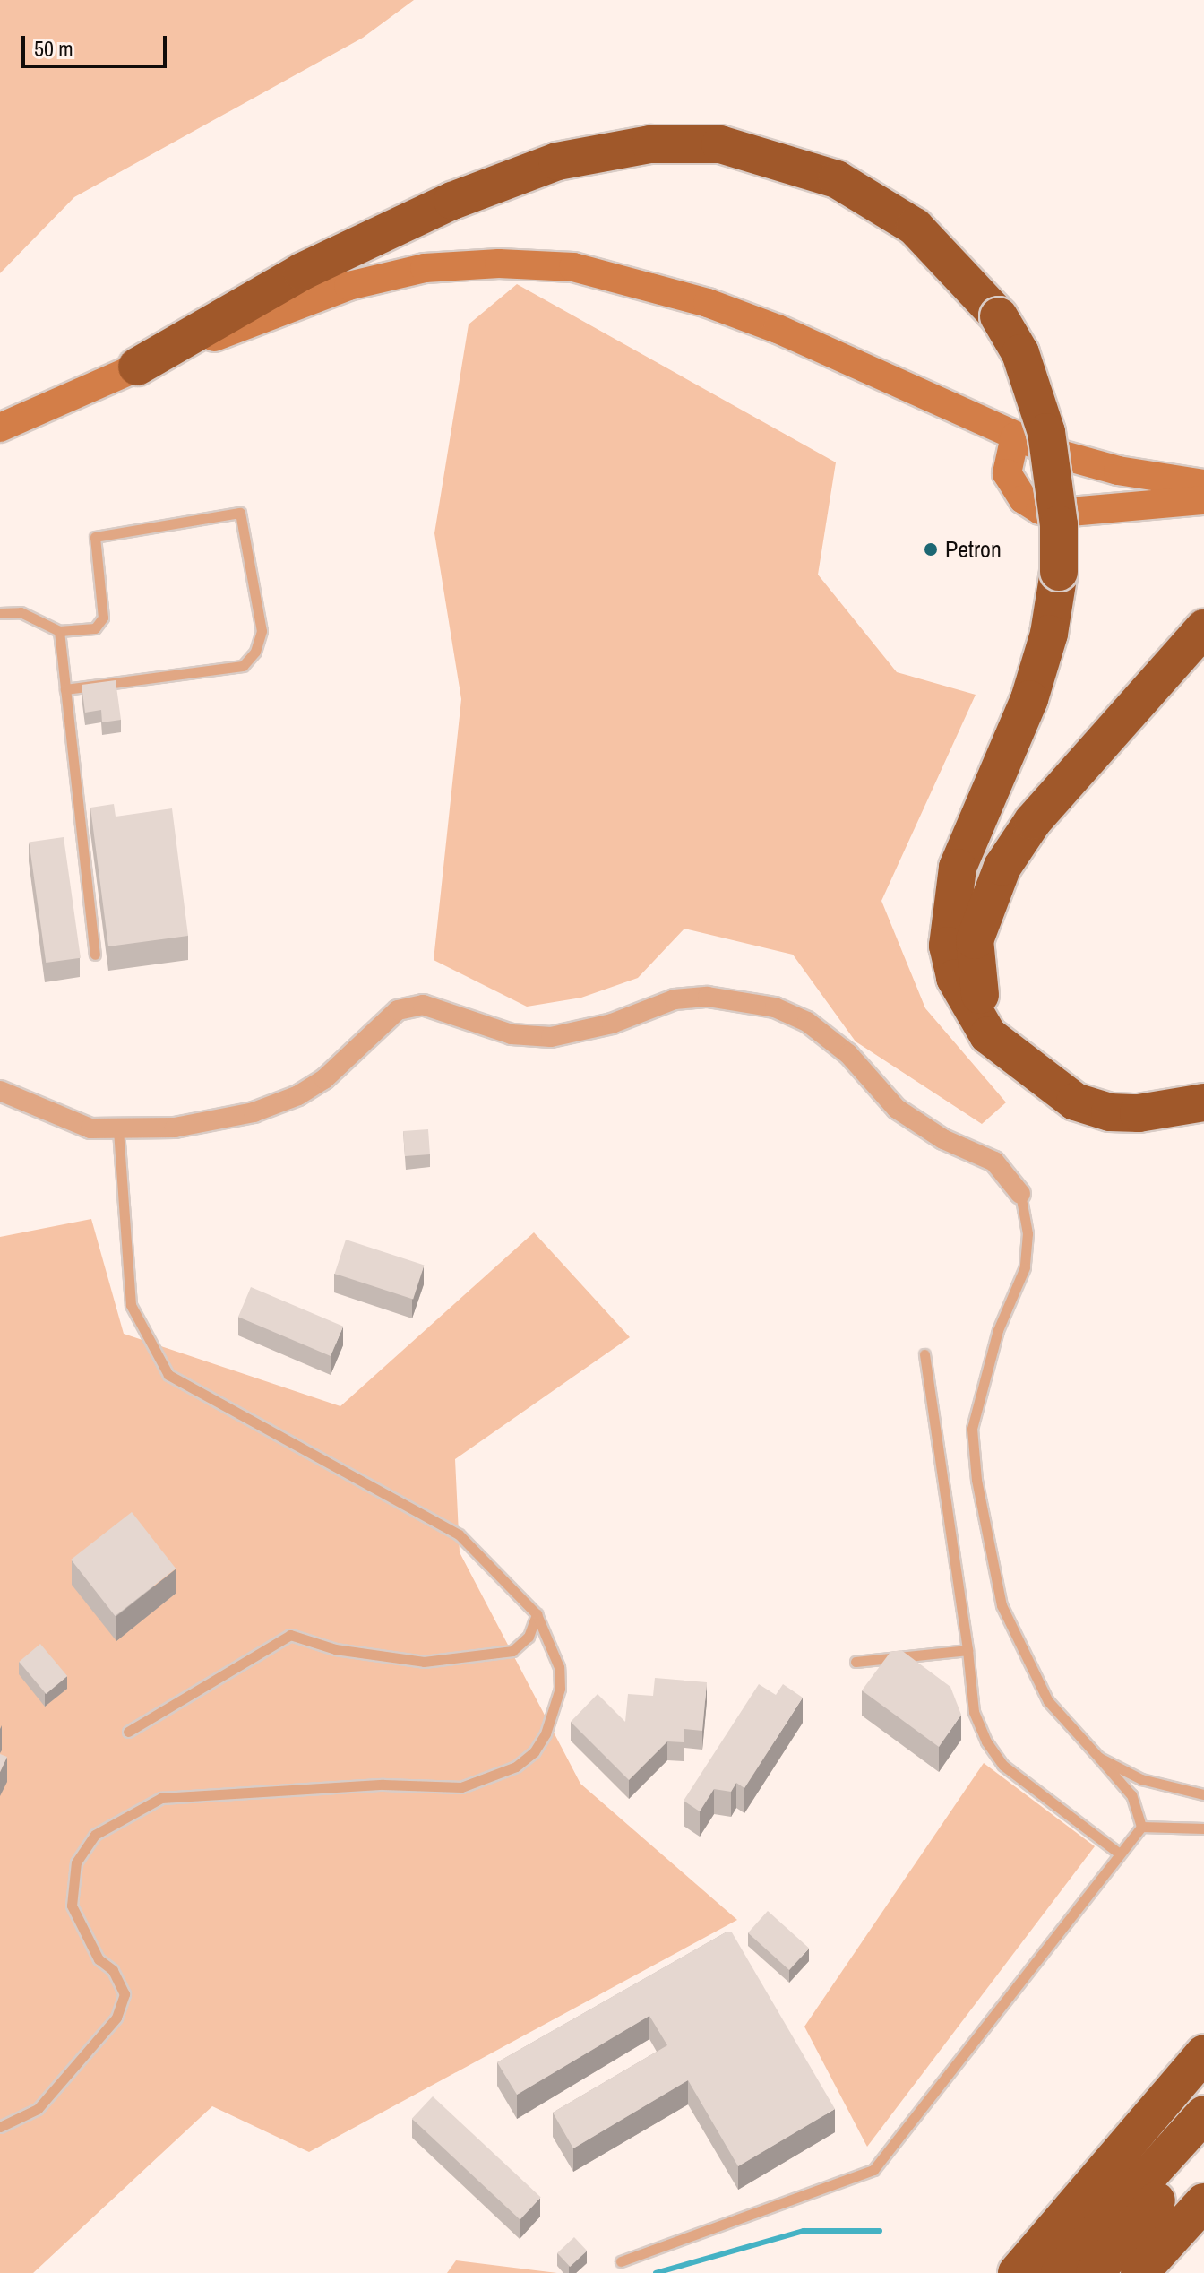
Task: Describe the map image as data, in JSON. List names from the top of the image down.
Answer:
{
  "places": ["Petron"],
  "scale_bar": "50 m"
}
